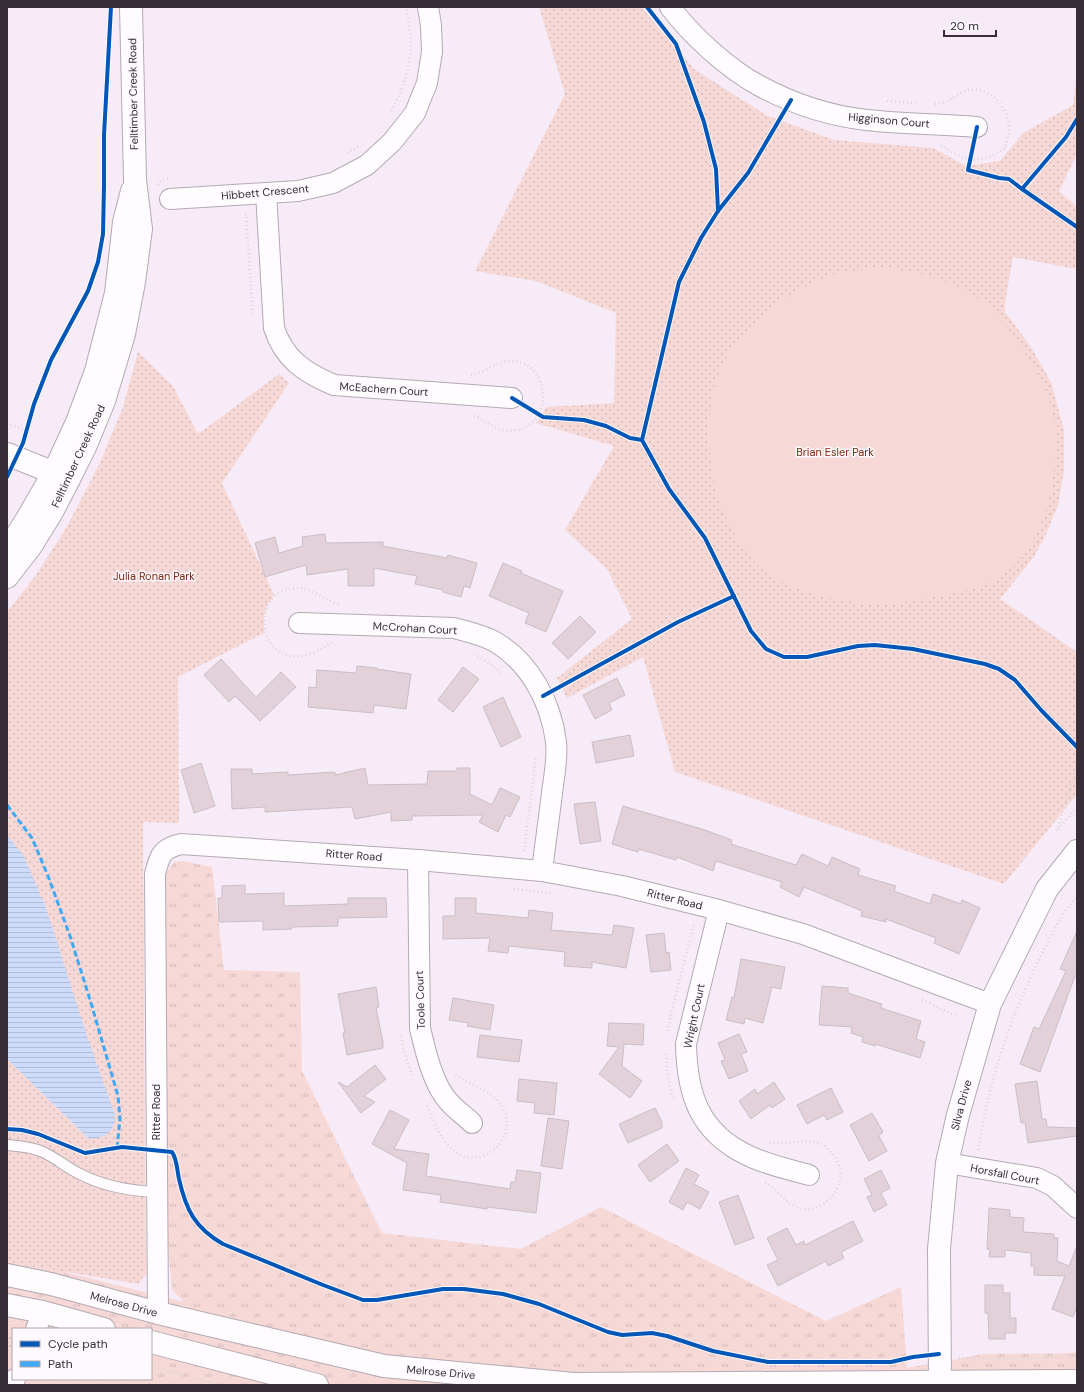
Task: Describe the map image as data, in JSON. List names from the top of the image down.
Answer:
{
  "streets": {
    "main road": ["Felltimber Creek Road", "Silva Drive", "Melrose Drive"],
    "street": [
      "Higginson Court",
      "Hibbett Crescent",
      "McEachern Court",
      "McCrohan Court",
      "Ritter Road",
      "Toole Court",
      "Wright Court",
      "Horsfall Court"
    ]
  },
  "crossings": [
    ["Hibbett Crescent", "McEachern Court"],
    ["McCrohan Court", "Ritter Road"],
    ["Ritter Road", "Toole Court"],
    ["Ritter Road", "Wright Court"],
    ["Ritter Road", "Silva Drive"],
    ["Ritter Road", "Melrose Drive"],
    ["Silva Drive", "Horsfall Court"],
    ["Silva Drive", "Melrose Drive"]
  ],
  "parks": ["Brian Esler Park", "Julia Ronan Park"],
  "legend": ["Cycle path", "Path"],
  "scale_bar": "20 m"
}
